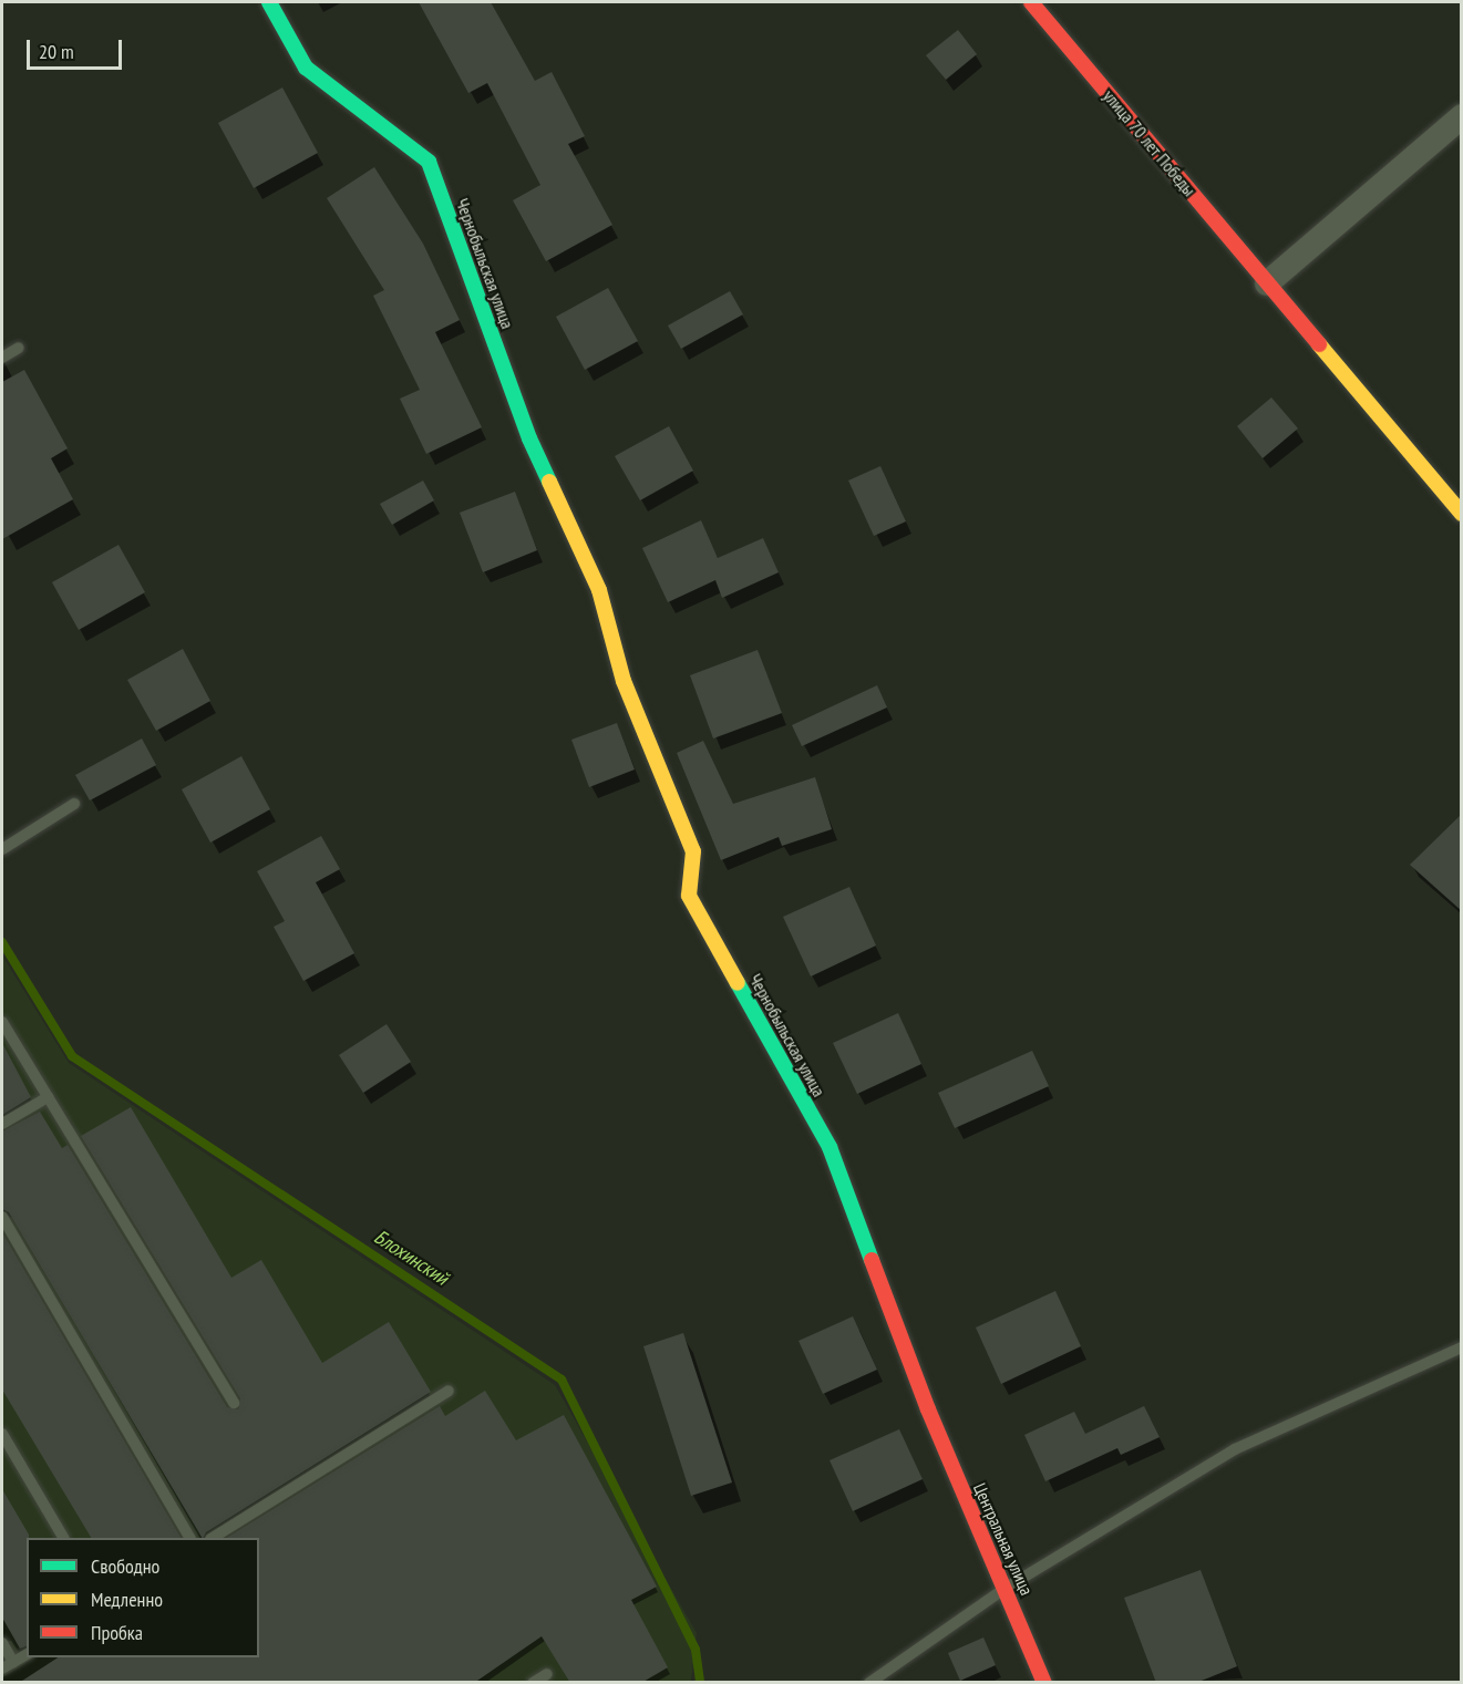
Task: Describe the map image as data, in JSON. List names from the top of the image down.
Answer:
{
  "streets": {
    "street": ["улица 70 лет Победы", "Чернобыльская улица", "Центральная улица"]
  },
  "crossings": [
    ["Чернобыльская улица", "Центральная улица"]
  ],
  "water": ["Блохинский"],
  "legend": ["Свободно", "Медленно", "Пробка"],
  "scale_bar": "20 m"
}
